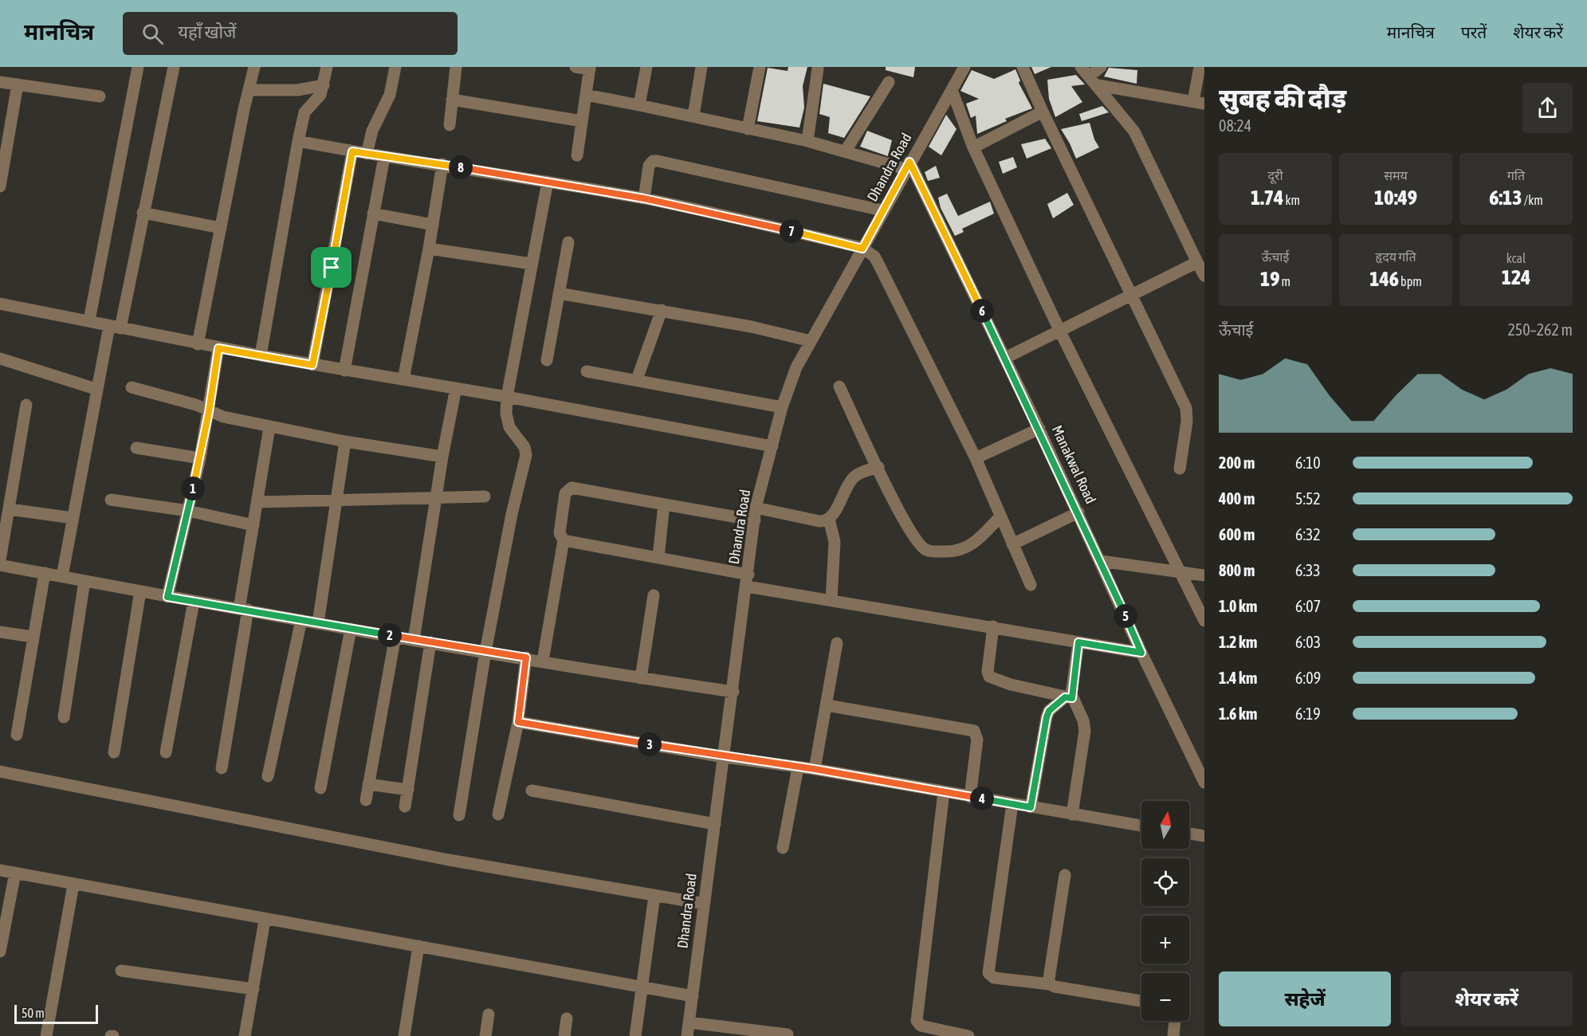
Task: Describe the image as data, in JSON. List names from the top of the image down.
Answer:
{
  "streets": {
    "street": ["Dhandra Road", "Manakwal Road"]
  },
  "crossings": [
    ["Dhandra Road", "Manakwal Road"]
  ],
  "scale_bar": "50 m",
  "north": "top",
  "page": {
    "header": "मानचित्र",
    "search": "यहाँ खोजें",
    "nav": ["मानचित्र", "परतें", "शेयर करें"],
    "heading": ["सुबह की दौड़", "08:24"],
    "stats": [
      ["दूरी", "1.74 km"],
      ["समय", "10:49"],
      ["गति", "6:13 /km"],
      ["ऊँचाई", "19 m"],
      ["हृदय गति", "146 bpm"],
      ["kcal", "124"]
    ],
    "pins": [
      "8",
      "7",
      "6",
      "1",
      "5",
      "2",
      "3",
      "4"
    ],
    "chart": ["ऊँचाई", "250–262 m"],
    "list": [
      {
        "name": "200 m",
        "note": "6:10"
      },
      {
        "name": "400 m",
        "note": "5:52"
      },
      {
        "name": "600 m",
        "note": "6:32"
      },
      {
        "name": "800 m",
        "note": "6:33"
      },
      {
        "name": "1.0 km",
        "note": "6:07"
      },
      {
        "name": "1.2 km",
        "note": "6:03"
      },
      {
        "name": "1.4 km",
        "note": "6:09"
      },
      {
        "name": "1.6 km",
        "note": "6:19"
      }
    ],
    "map_buttons": ["+", "−"],
    "buttons": ["सहेजें", "शेयर करें"],
    "scale": "50 m"
  }
}
